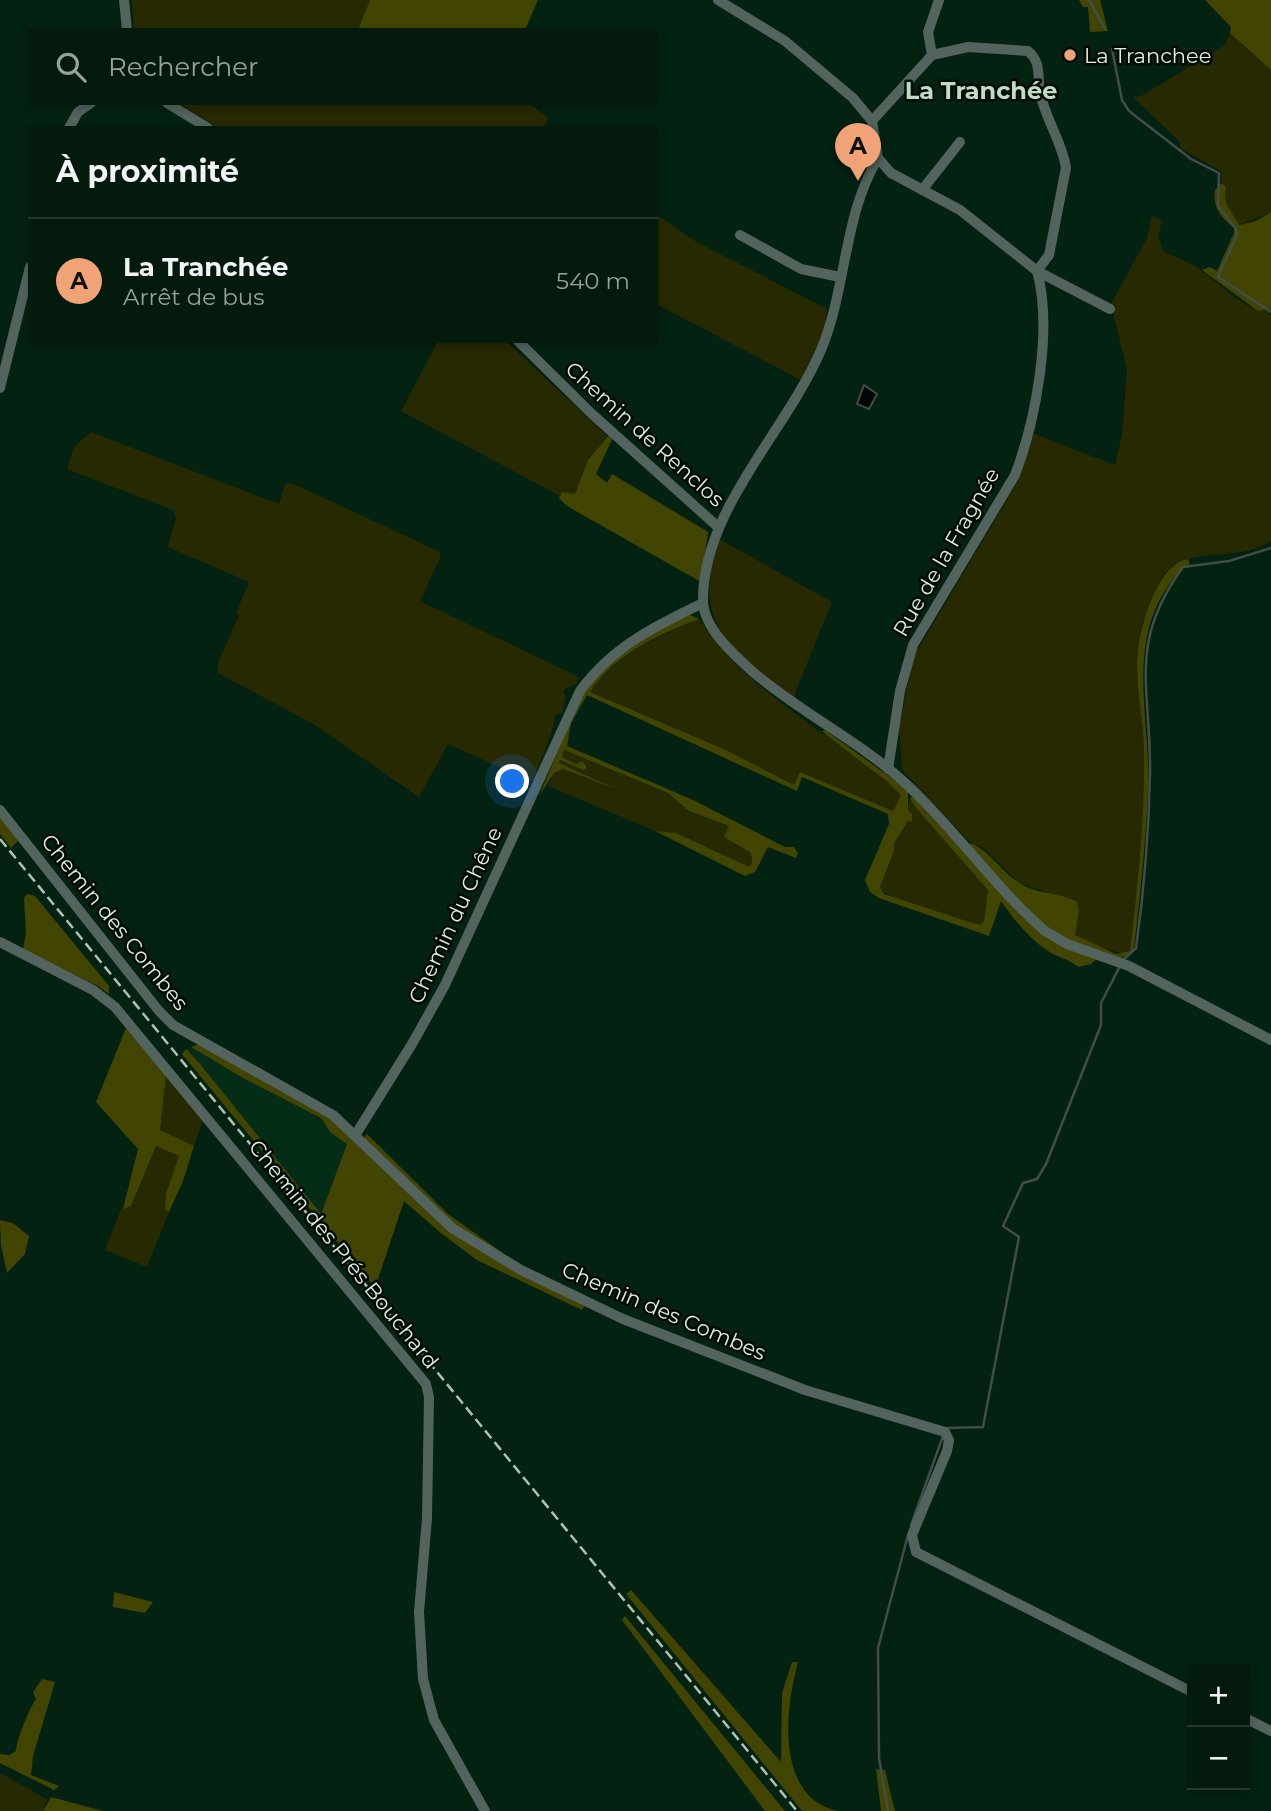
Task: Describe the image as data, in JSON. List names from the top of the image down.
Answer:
{
  "streets": {
    "street": [
      "Chemin de Renclos",
      "Rue de la Fragnée",
      "Chemin du Chêne",
      "Chemin des Combes",
      "Chemin des Prés Bouchard"
    ]
  },
  "crossings": [
    ["Chemin du Chêne", "Chemin des Combes"]
  ],
  "districts": ["La Tranchée"],
  "places": ["La Tranchee"],
  "page": {
    "search": "Rechercher",
    "pins": "A",
    "heading": "À proximité",
    "list": [
      {
        "mark": "A",
        "name": "La Tranchée",
        "note": "Arrêt de bus",
        "value": "540 m"
      }
    ],
    "map_buttons": ["+", "−"]
  }
}
